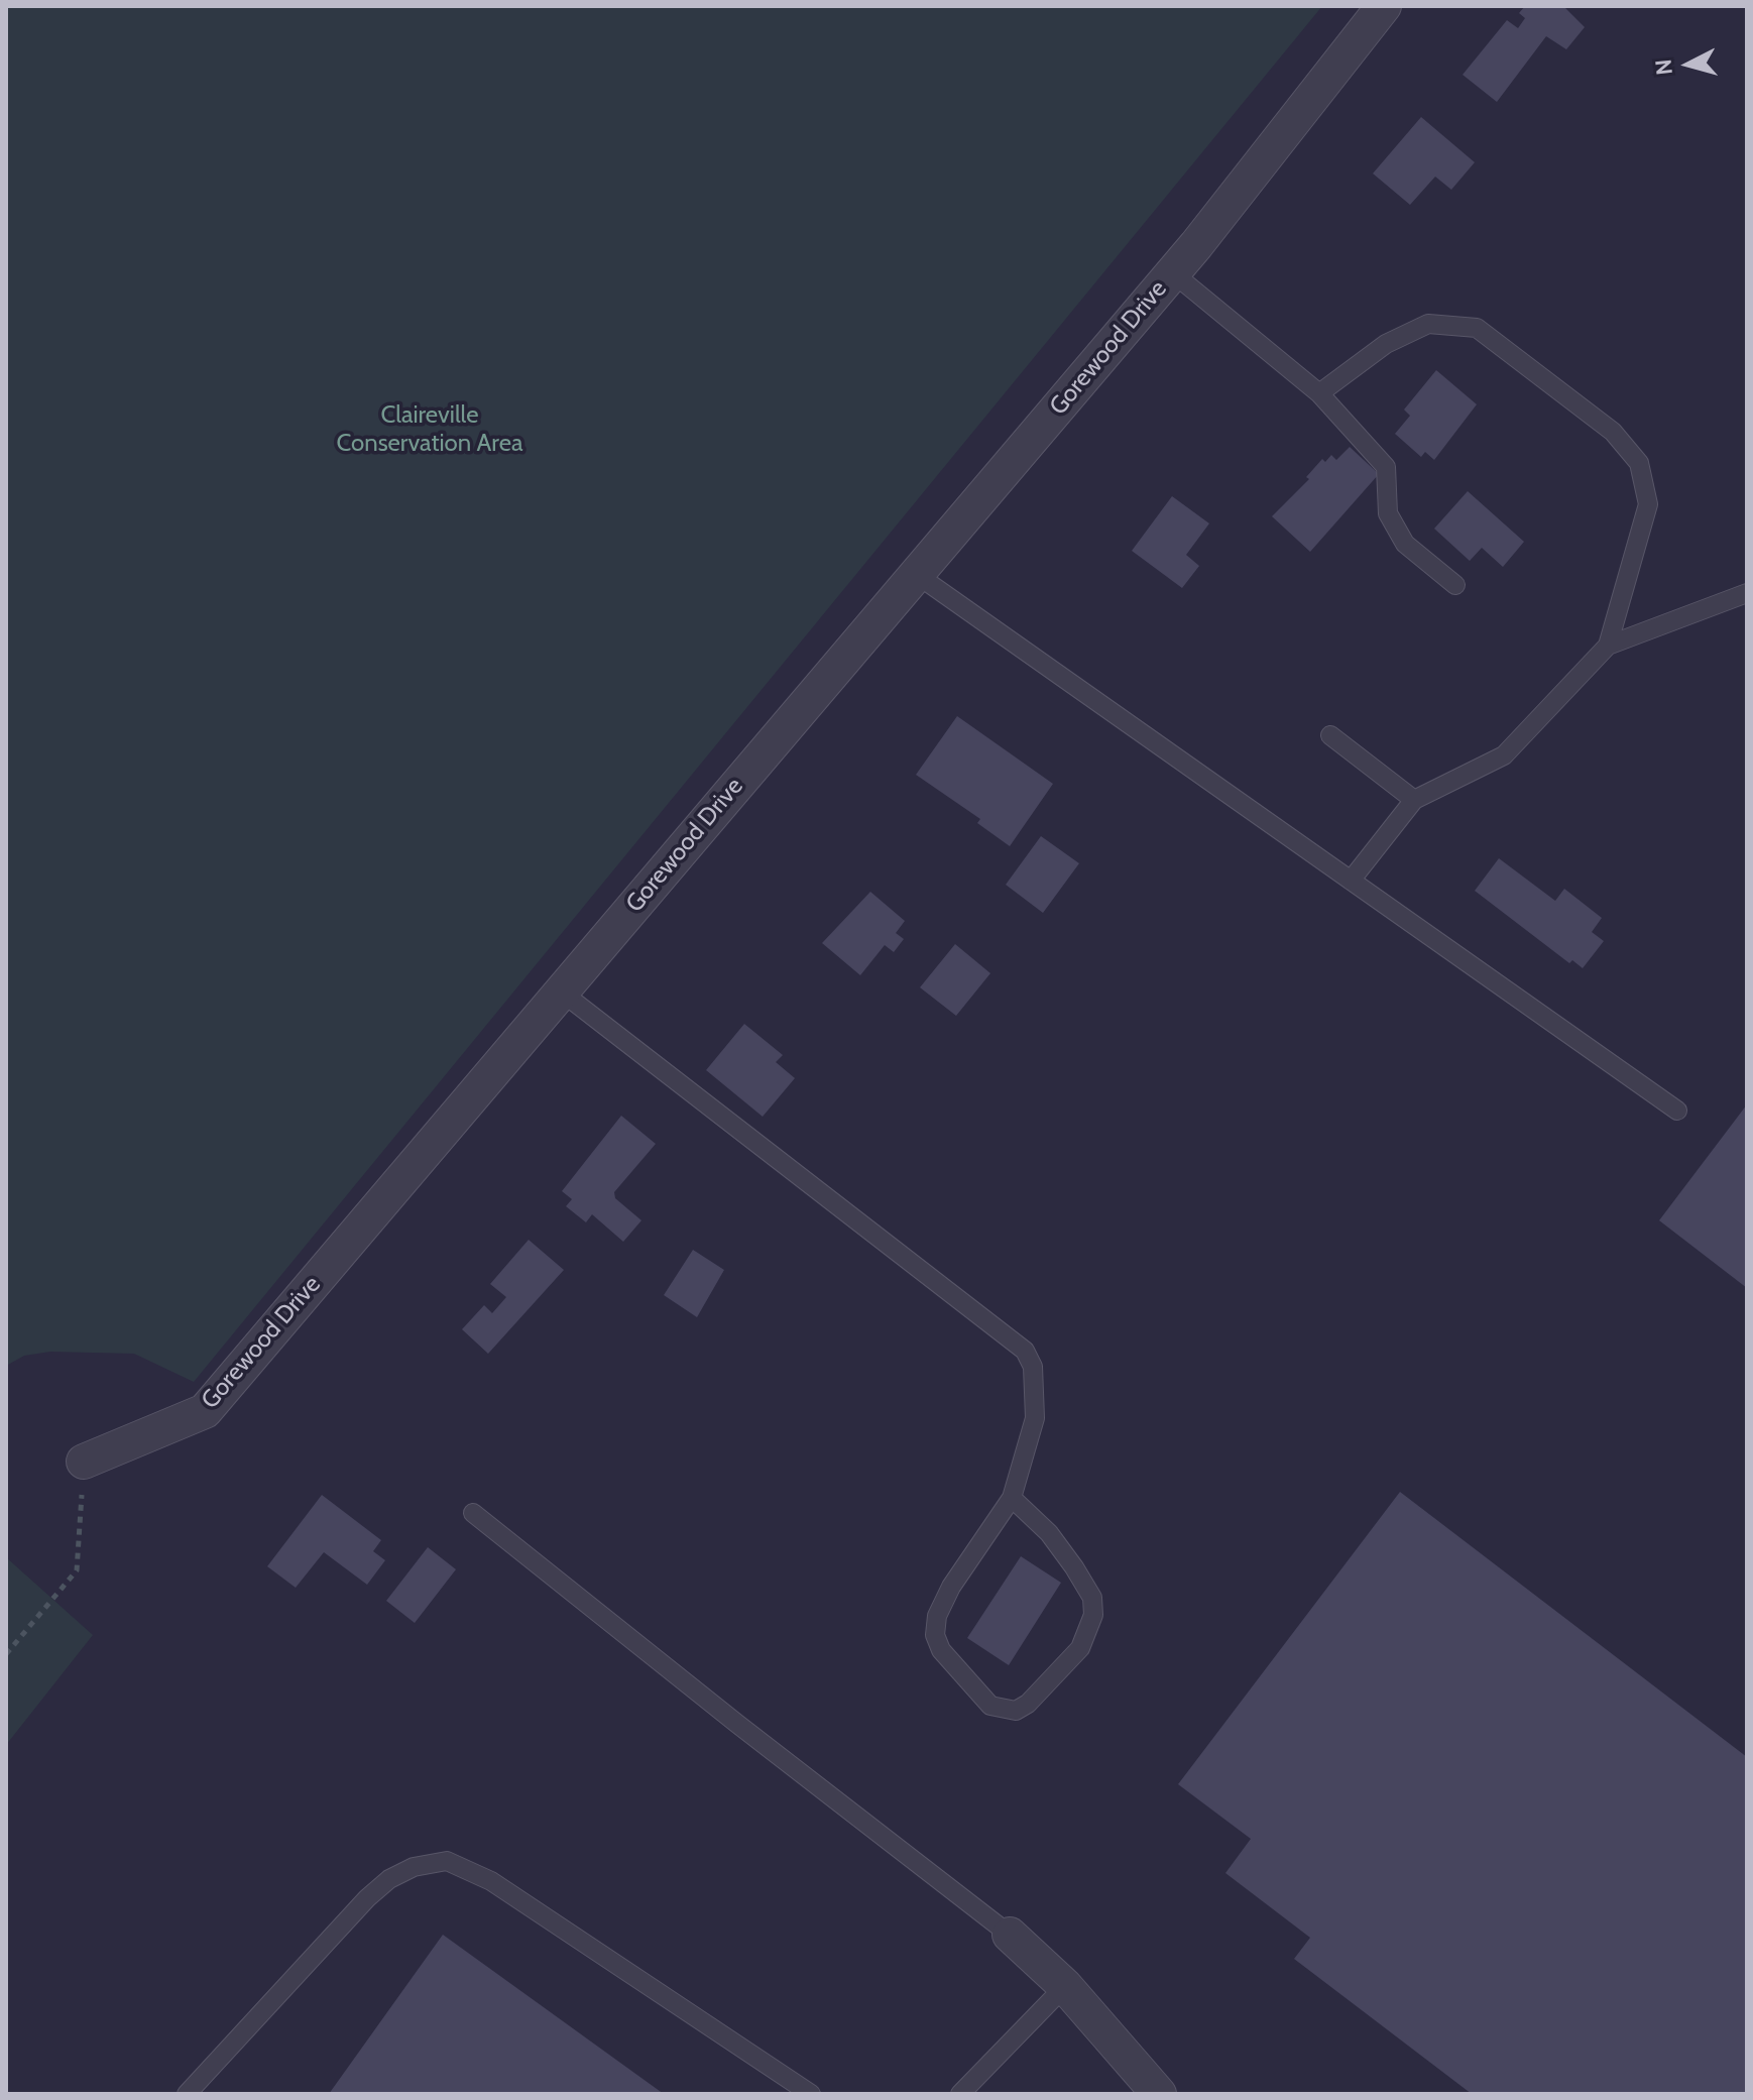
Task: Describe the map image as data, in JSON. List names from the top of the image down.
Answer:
{
  "streets": {
    "street": ["Gorewood Drive"]
  },
  "parks": ["Claireville Conservation Area"],
  "north": "left"
}
